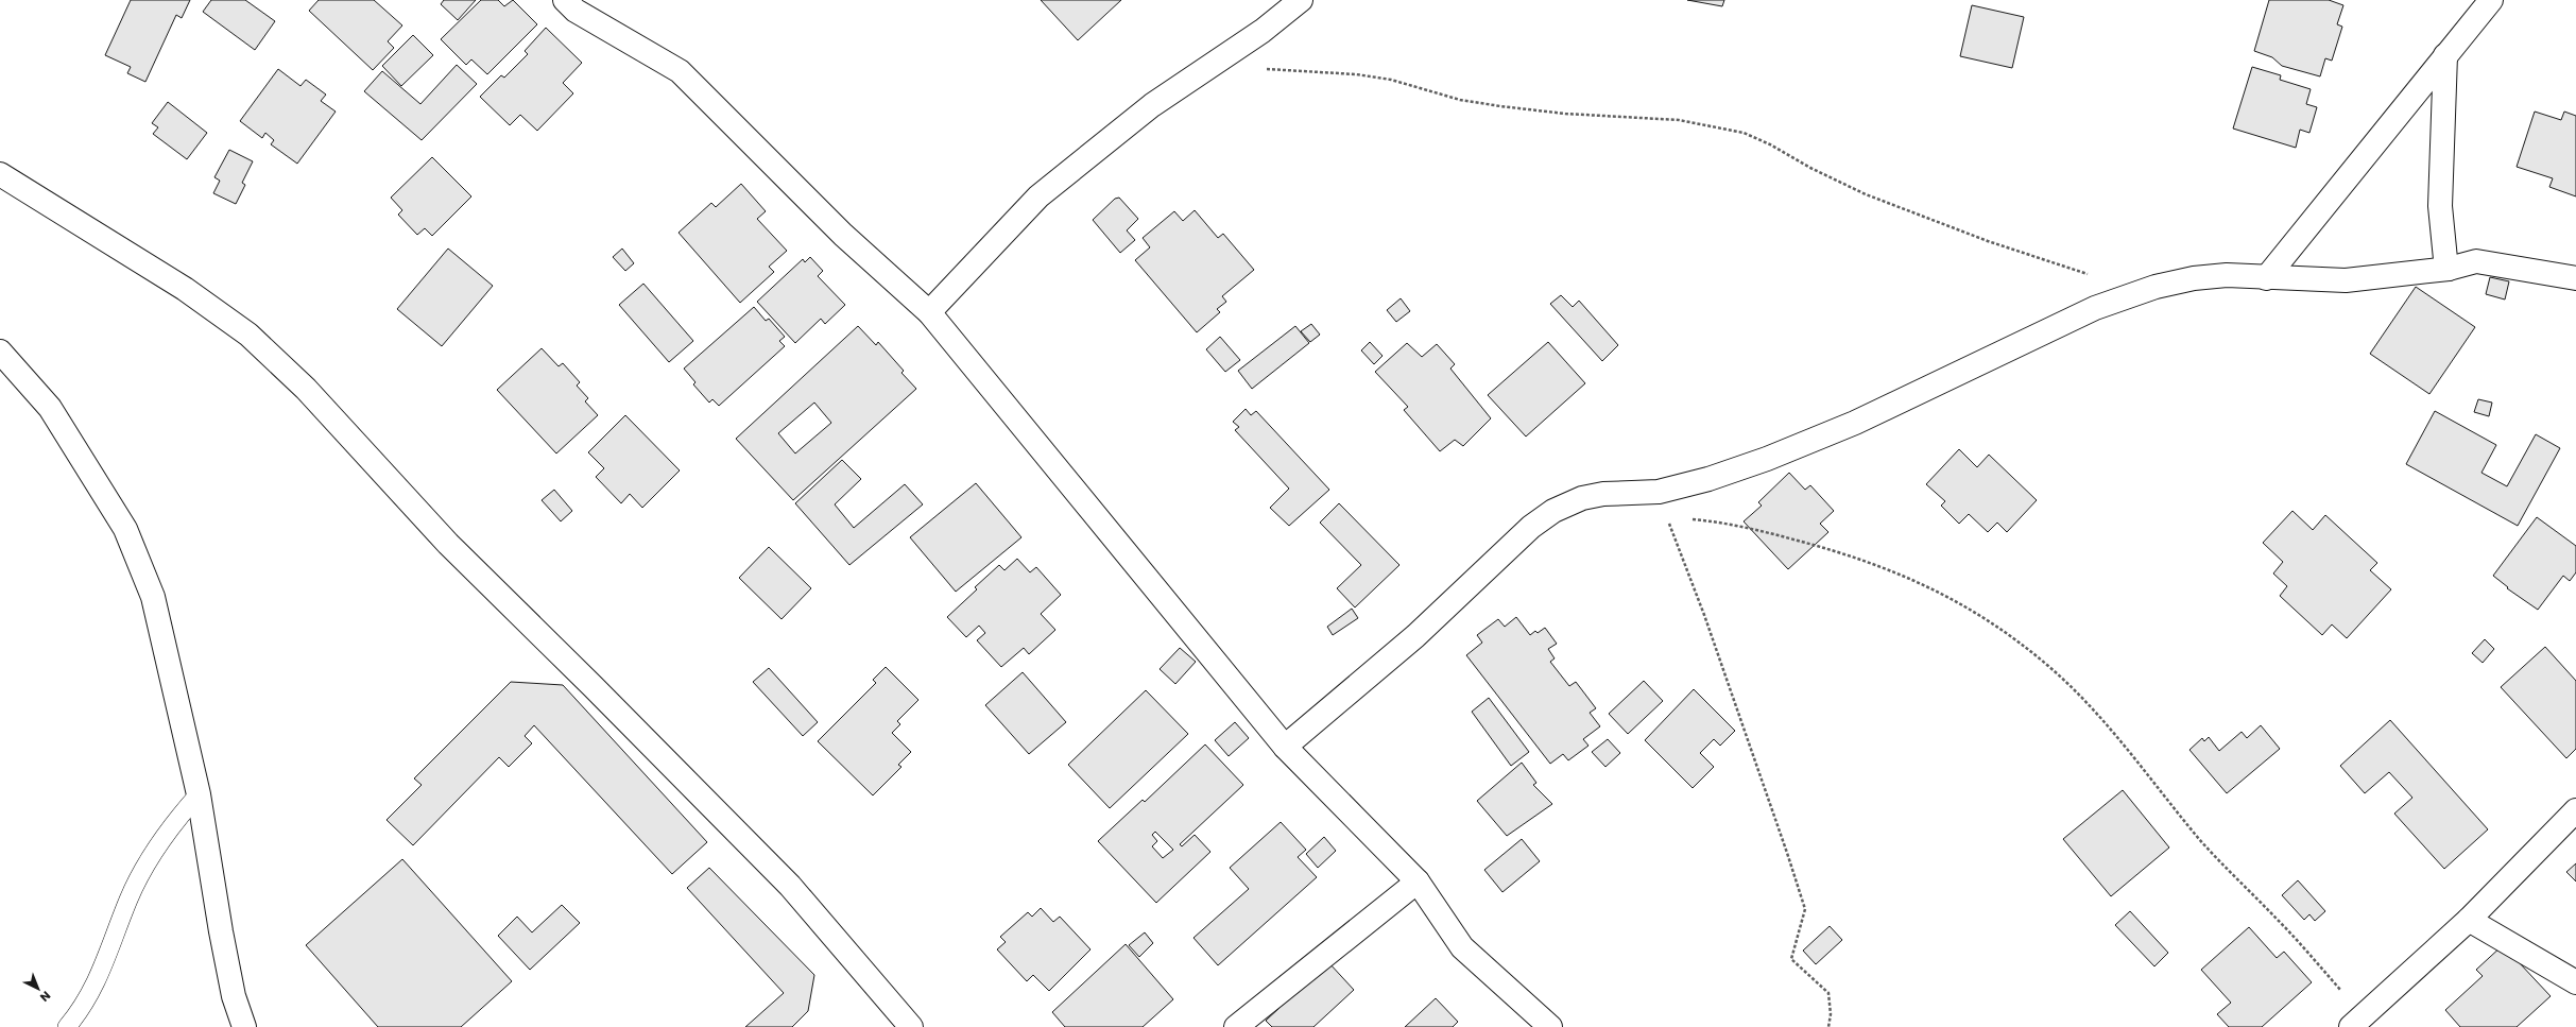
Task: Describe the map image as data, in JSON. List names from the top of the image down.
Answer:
{
  "north": "bottom right"
}
